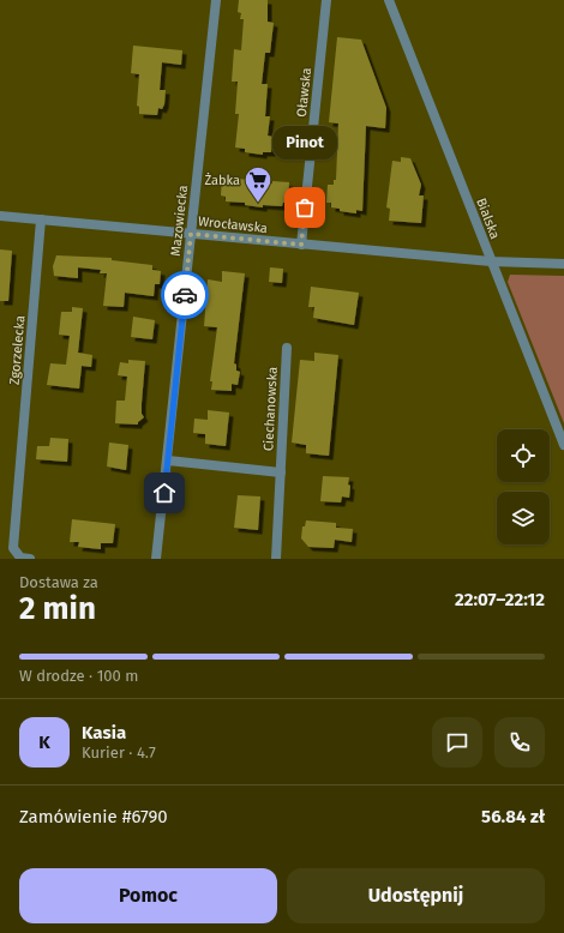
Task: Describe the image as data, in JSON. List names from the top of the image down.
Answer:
{
  "streets": {
    "street": [
      "Oławska",
      "Bialska",
      "Mazowiecka",
      "Wrocławska",
      "Zgorzelecka",
      "Ciechanowska"
    ]
  },
  "crossings": [
    ["Oławska", "Wrocławska"],
    ["Bialska", "Wrocławska"],
    ["Mazowiecka", "Wrocławska"],
    ["Mazowiecka", "Ciechanowska"],
    ["Wrocławska", "Zgorzelecka"]
  ],
  "places": {
    "supermarket": ["Żabka"],
    "other": ["Pinot"]
  },
  "page": {
    "bubble": "Pinot",
    "heading": ["2 min", "Dostawa za", "22:07–22:12"],
    "panel": [
      "Kasia",
      "Kurier · 4.7",
      "Zamówienie #6790",
      "56.84 zł"
    ],
    "bar": "W drodze · 100 m",
    "round": "K",
    "buttons": ["Pomoc", "Udostępnij"]
  }
}
